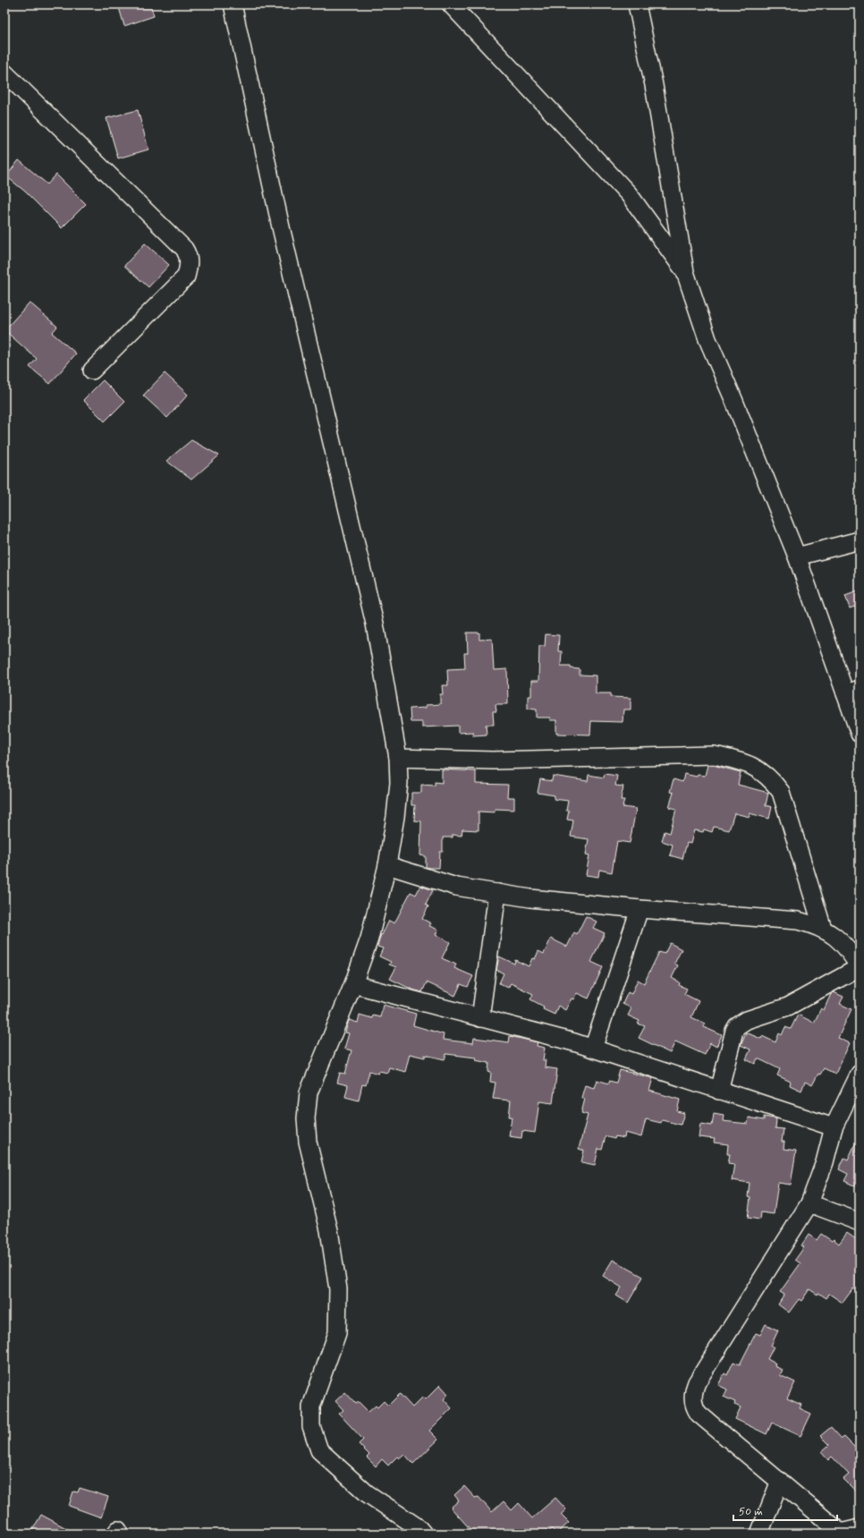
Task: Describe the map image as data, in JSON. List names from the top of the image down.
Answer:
{
  "scale_bar": "50 m"
}
